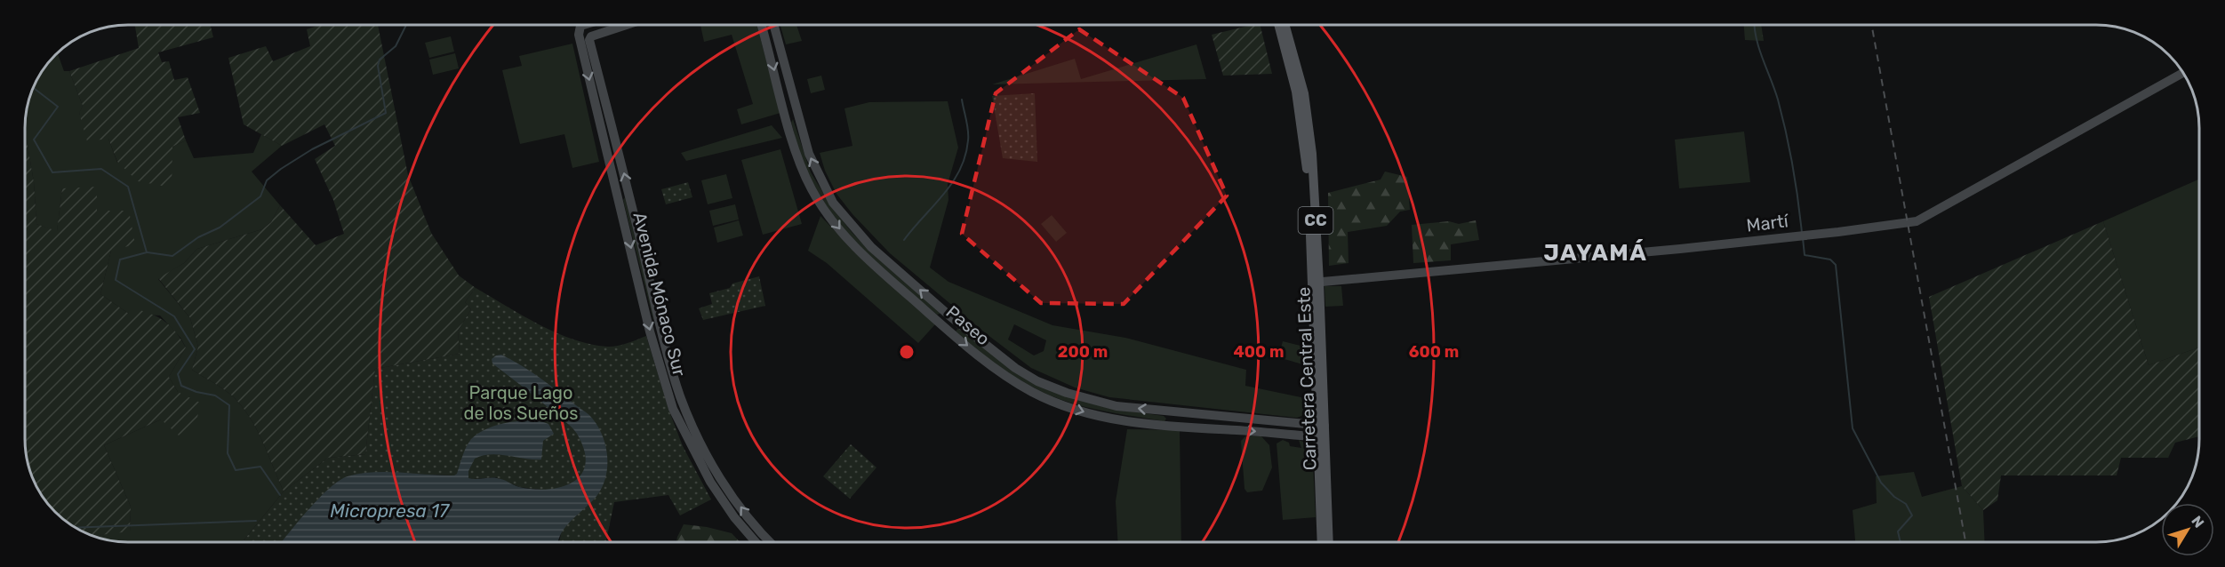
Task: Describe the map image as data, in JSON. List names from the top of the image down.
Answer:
{
  "streets": {
    "main road": ["CC", "Carretera Central Este"],
    "street": ["Martí", "Avenida Mónaco Sur", "Paseo"]
  },
  "crossings": [
    ["Martí", "Carretera Central Este"],
    ["Paseo", "Carretera Central Este"]
  ],
  "districts": ["JAYAMÁ"],
  "water": ["Micropresa 17"],
  "parks": ["Parque Lago de los Sueños"],
  "north": "top right",
  "rings": ["200 m", "400 m", "600 m"]
}
